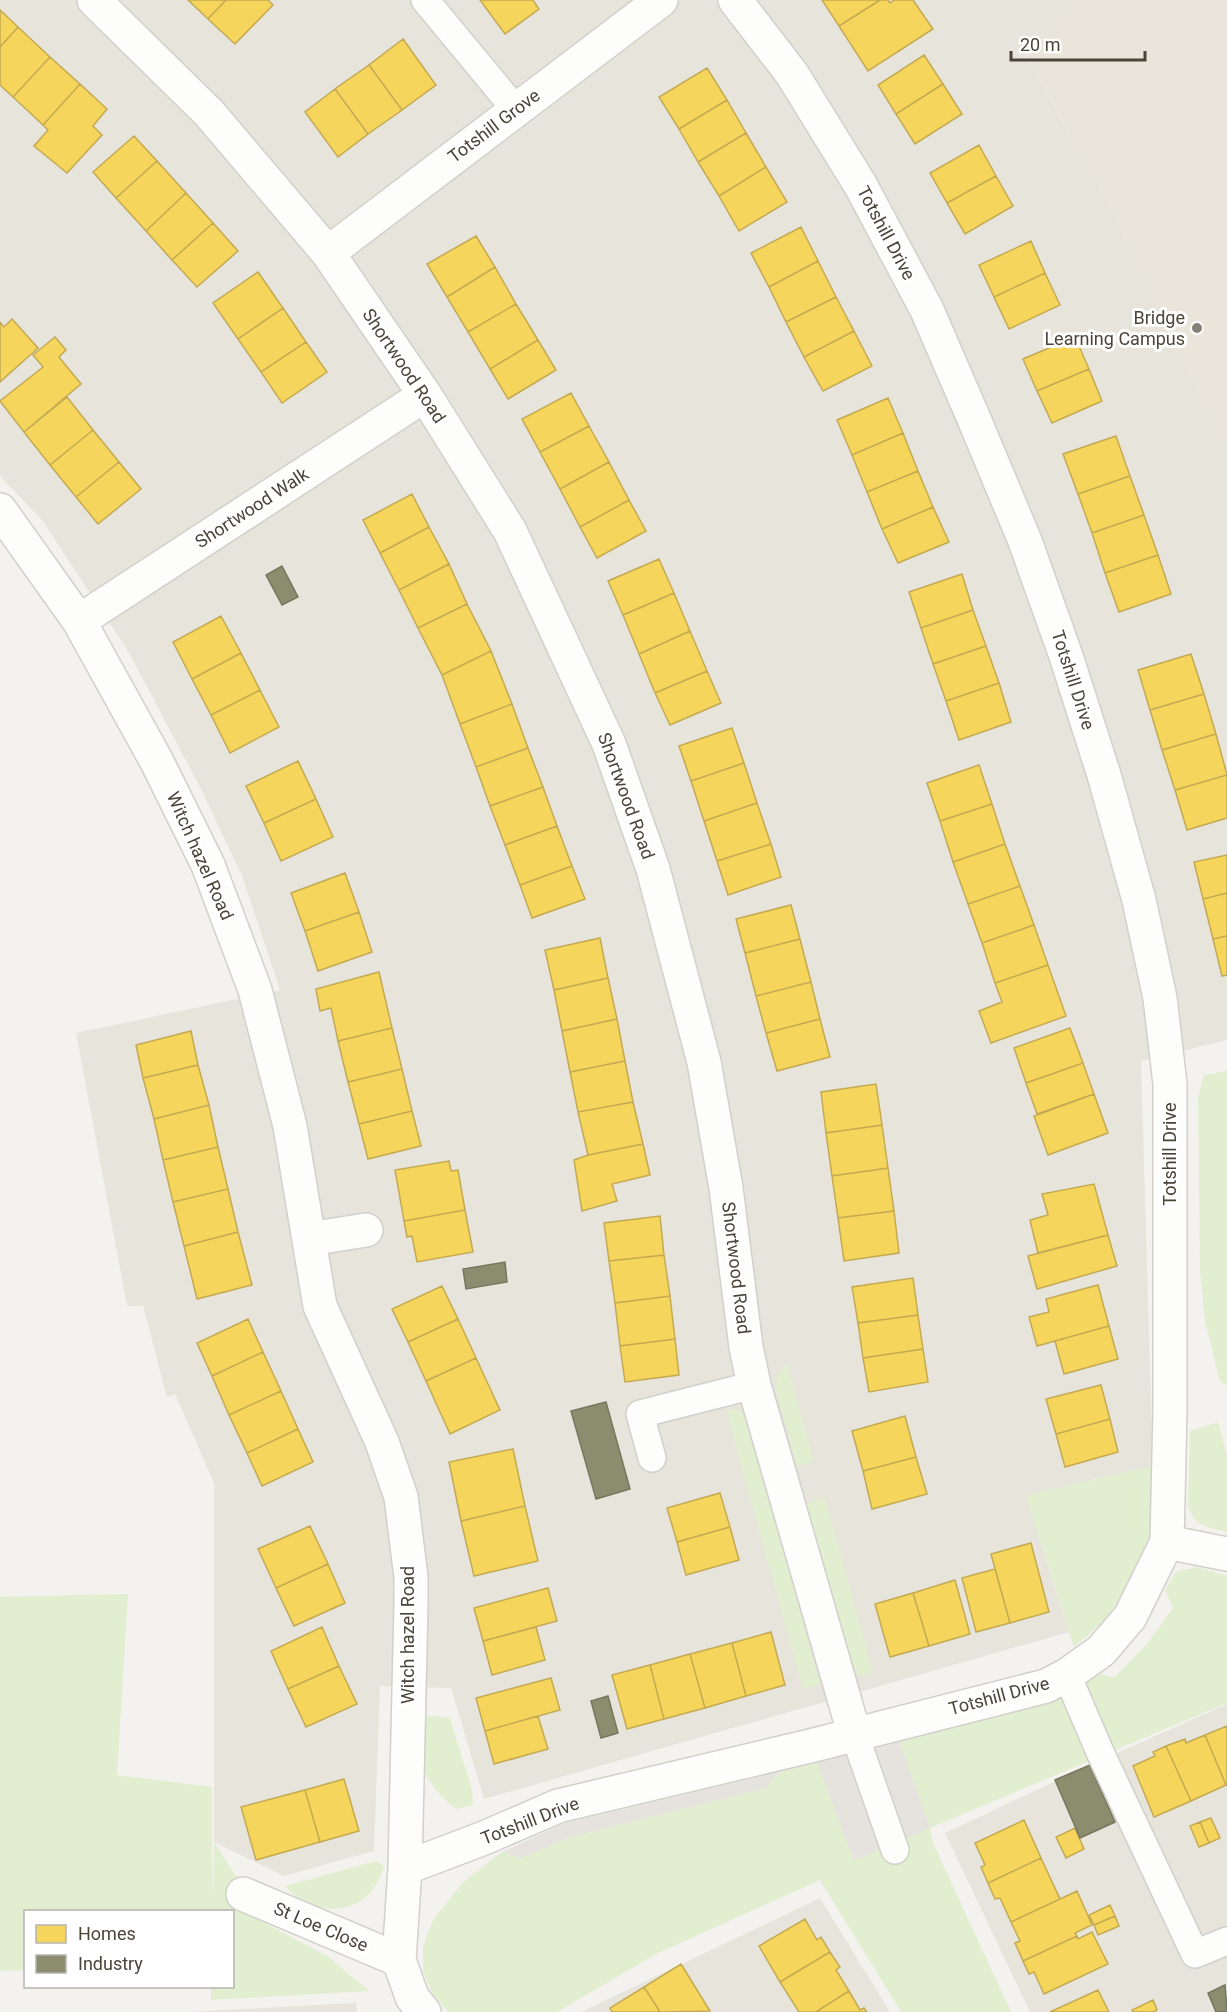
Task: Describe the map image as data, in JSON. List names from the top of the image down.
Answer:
{
  "streets": {
    "street": [
      "Totshill Grove",
      "Totshill Drive",
      "Shortwood Road",
      "Shortwood Walk",
      "Witch hazel Road",
      "St Loe Close"
    ]
  },
  "crossings": [
    ["Totshill Grove", "Shortwood Road"],
    ["Totshill Drive", "Shortwood Road"],
    ["Totshill Drive", "Witch hazel Road"],
    ["Shortwood Road", "Shortwood Walk"],
    ["Shortwood Walk", "Witch hazel Road"],
    ["Witch hazel Road", "St Loe Close"]
  ],
  "places": ["Bridge Learning Campus"],
  "legend": ["Homes", "Industry"],
  "scale_bar": "20 m"
}
